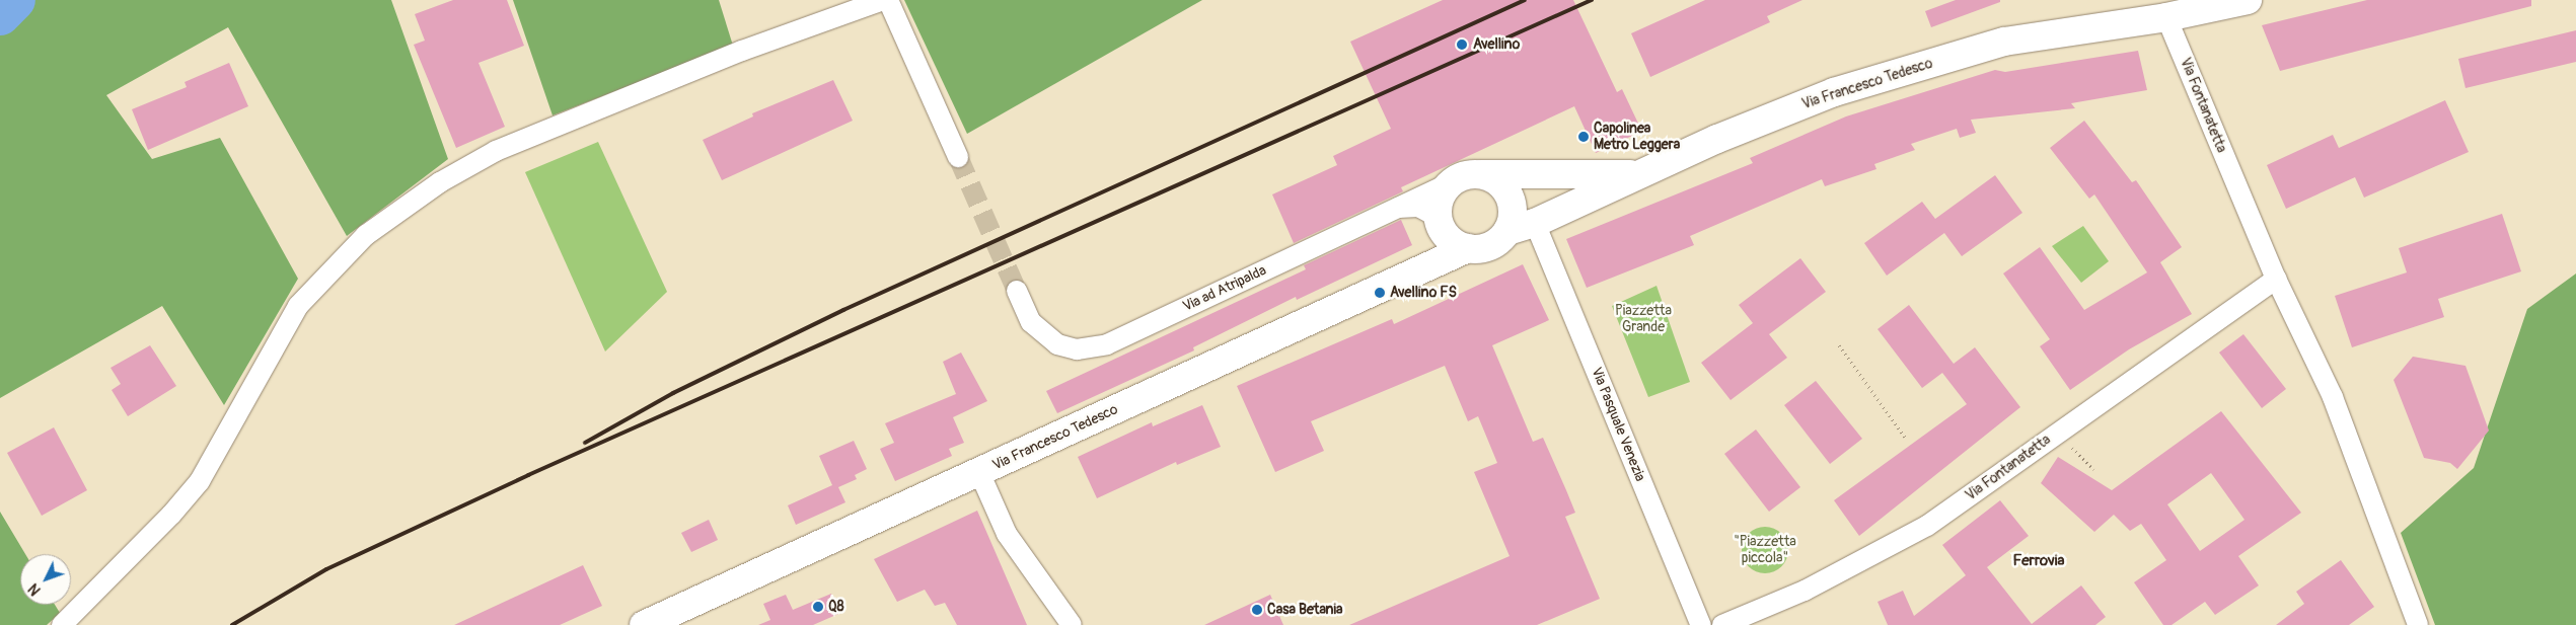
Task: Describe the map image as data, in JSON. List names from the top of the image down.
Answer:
{
  "streets": {
    "street": [
      "Via Francesco Tedesco",
      "Via Fontanatetta",
      "Via ad Atripalda",
      "Via Pasquale Venezia"
    ]
  },
  "crossings": [
    ["Via Francesco Tedesco", "Via Fontanatetta"],
    ["Via Francesco Tedesco", "Via ad Atripalda"],
    ["Via Francesco Tedesco", "Via Pasquale Venezia"]
  ],
  "districts": ["Ferrovia"],
  "parks": ["Piazzetta Grande", "\"Piazzetta piccola\""],
  "places": [
    "Avellino",
    "Capolinea Metro Leggera",
    "Avellino FS",
    "Q8",
    "Casa Betania"
  ],
  "north": "bottom left"
}
